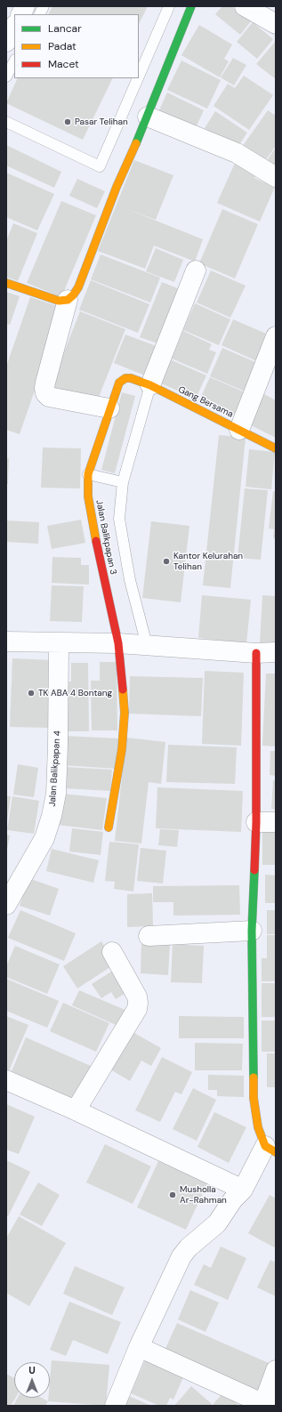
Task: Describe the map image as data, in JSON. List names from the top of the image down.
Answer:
{
  "streets": {
    "street": ["Gang Bersama", "Jalan Balikpapan 3", "Jalan Balikpapan 4"]
  },
  "crossings": [
    ["Gang Bersama", "Jalan Balikpapan 3"]
  ],
  "places": [
    "Pasar Telihan",
    "Kantor Kelurahan Telihan",
    "TK ABA 4 Bontang",
    "Musholla Ar-Rahman"
  ],
  "legend": ["Lancar", "Padat", "Macet"],
  "north": "top"
}
